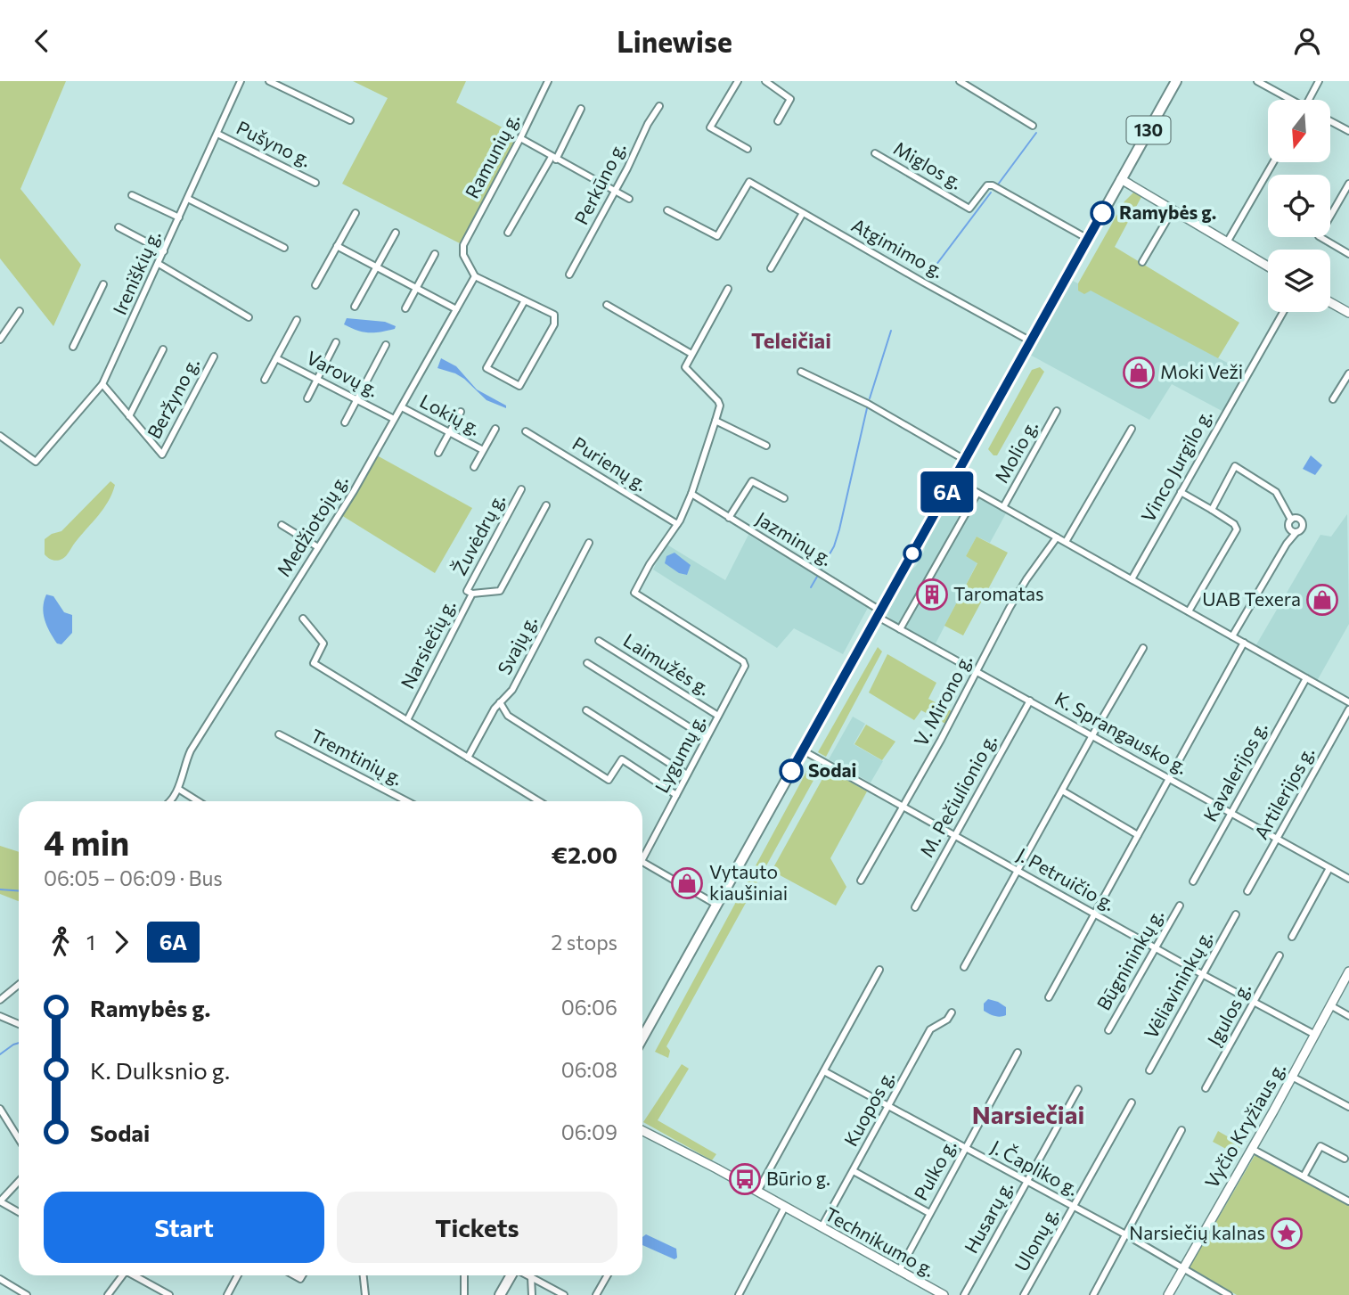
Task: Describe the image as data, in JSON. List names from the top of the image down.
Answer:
{
  "streets": {
    "main road": ["130"],
    "street": [
      "Pušyno g.",
      "Ramunių g.",
      "Miglos g.",
      "Perkūno g.",
      "Atgimimo g.",
      "Ireniškių g.",
      "Varovų g.",
      "Beržyno g.",
      "Lokių g.",
      "Molio g.",
      "Purienų g.",
      "Vinco Jurgilo g.",
      "Medžiotojų g.",
      "Žuvėdrų g.",
      "Jazminų g.",
      "Narsiečių g.",
      "Svajų g.",
      "Laimužės g.",
      "V. Mirono g.",
      "K. Sprangausko g.",
      "Lygumų g.",
      "Tremtinių g.",
      "Kavalerijos g.",
      "Artilerijos g.",
      "M. Pečiulionio g.",
      "J. Petruičio g.",
      "Būgnininkų g.",
      "Vėliavininkų g.",
      "Įgulos g.",
      "Kuopos g.",
      "Vyčio Kryžiaus g.",
      "J. Čapliko g.",
      "Pulko g.",
      "Husarų g.",
      "Ulonų g.",
      "Technikumo g."
    ]
  },
  "crossings": [
    ["130", "Miglos g."],
    ["130", "Atgimimo g."],
    ["130", "Jazminų g."],
    ["130", "K. Sprangausko g."],
    ["130", "J. Petruičio g."],
    ["Pušyno g.", "Ireniškių g."],
    ["Ramunių g.", "Medžiotojų g."],
    ["Varovų g.", "Medžiotojų g."],
    ["Lokių g.", "Medžiotojų g."],
    ["Purienų g.", "Lygumų g."],
    ["Žuvėdrų g.", "Narsiečių g."],
    ["Jazminų g.", "K. Sprangausko g."],
    ["Narsiečių g.", "Svajų g."],
    ["Laimužės g.", "Lygumų g."],
    ["V. Mirono g.", "K. Sprangausko g."],
    ["V. Mirono g.", "J. Petruičio g."],
    ["K. Sprangausko g.", "Kavalerijos g."],
    ["K. Sprangausko g.", "Artilerijos g."],
    ["K. Sprangausko g.", "M. Pečiulionio g."],
    ["M. Pečiulionio g.", "J. Petruičio g."],
    ["J. Petruičio g.", "Būgnininkų g."],
    ["J. Petruičio g.", "Vėliavininkų g."],
    ["J. Petruičio g.", "Įgulos g."],
    ["J. Petruičio g.", "Vyčio Kryžiaus g."],
    ["Kuopos g.", "J. Čapliko g."],
    ["Kuopos g.", "Technikumo g."],
    ["Vyčio Kryžiaus g.", "J. Čapliko g."],
    ["J. Čapliko g.", "Pulko g."],
    ["J. Čapliko g.", "Husarų g."],
    ["J. Čapliko g.", "Ulonų g."],
    ["Pulko g.", "Technikumo g."]
  ],
  "districts": ["Teleičiai", "Narsiečiai"],
  "places": {
    "other": ["Ramybės g.", "Sodai"],
    "shop": ["Moki Veži", "UAB Texera", "Vytauto kiaušiniai"],
    "building": ["Taromatas"],
    "bus stop": ["Būrio g."],
    "place": ["Narsiečių kalnas"]
  },
  "lines": ["bus line 6A"],
  "north": "bottom",
  "page": {
    "header": "Linewise",
    "on_map": "6A",
    "heading": ["4 min", "06:05 – 06:09 · Bus", "€2.00"],
    "legs": ["1", "6A", "2 stops"],
    "list": [
      {
        "name": "Ramybės g.",
        "value": "06:06"
      },
      {
        "name": "K. Dulksnio g.",
        "value": "06:08"
      },
      {
        "name": "Sodai",
        "value": "06:09"
      }
    ],
    "buttons": ["Start", "Tickets"]
  }
}
